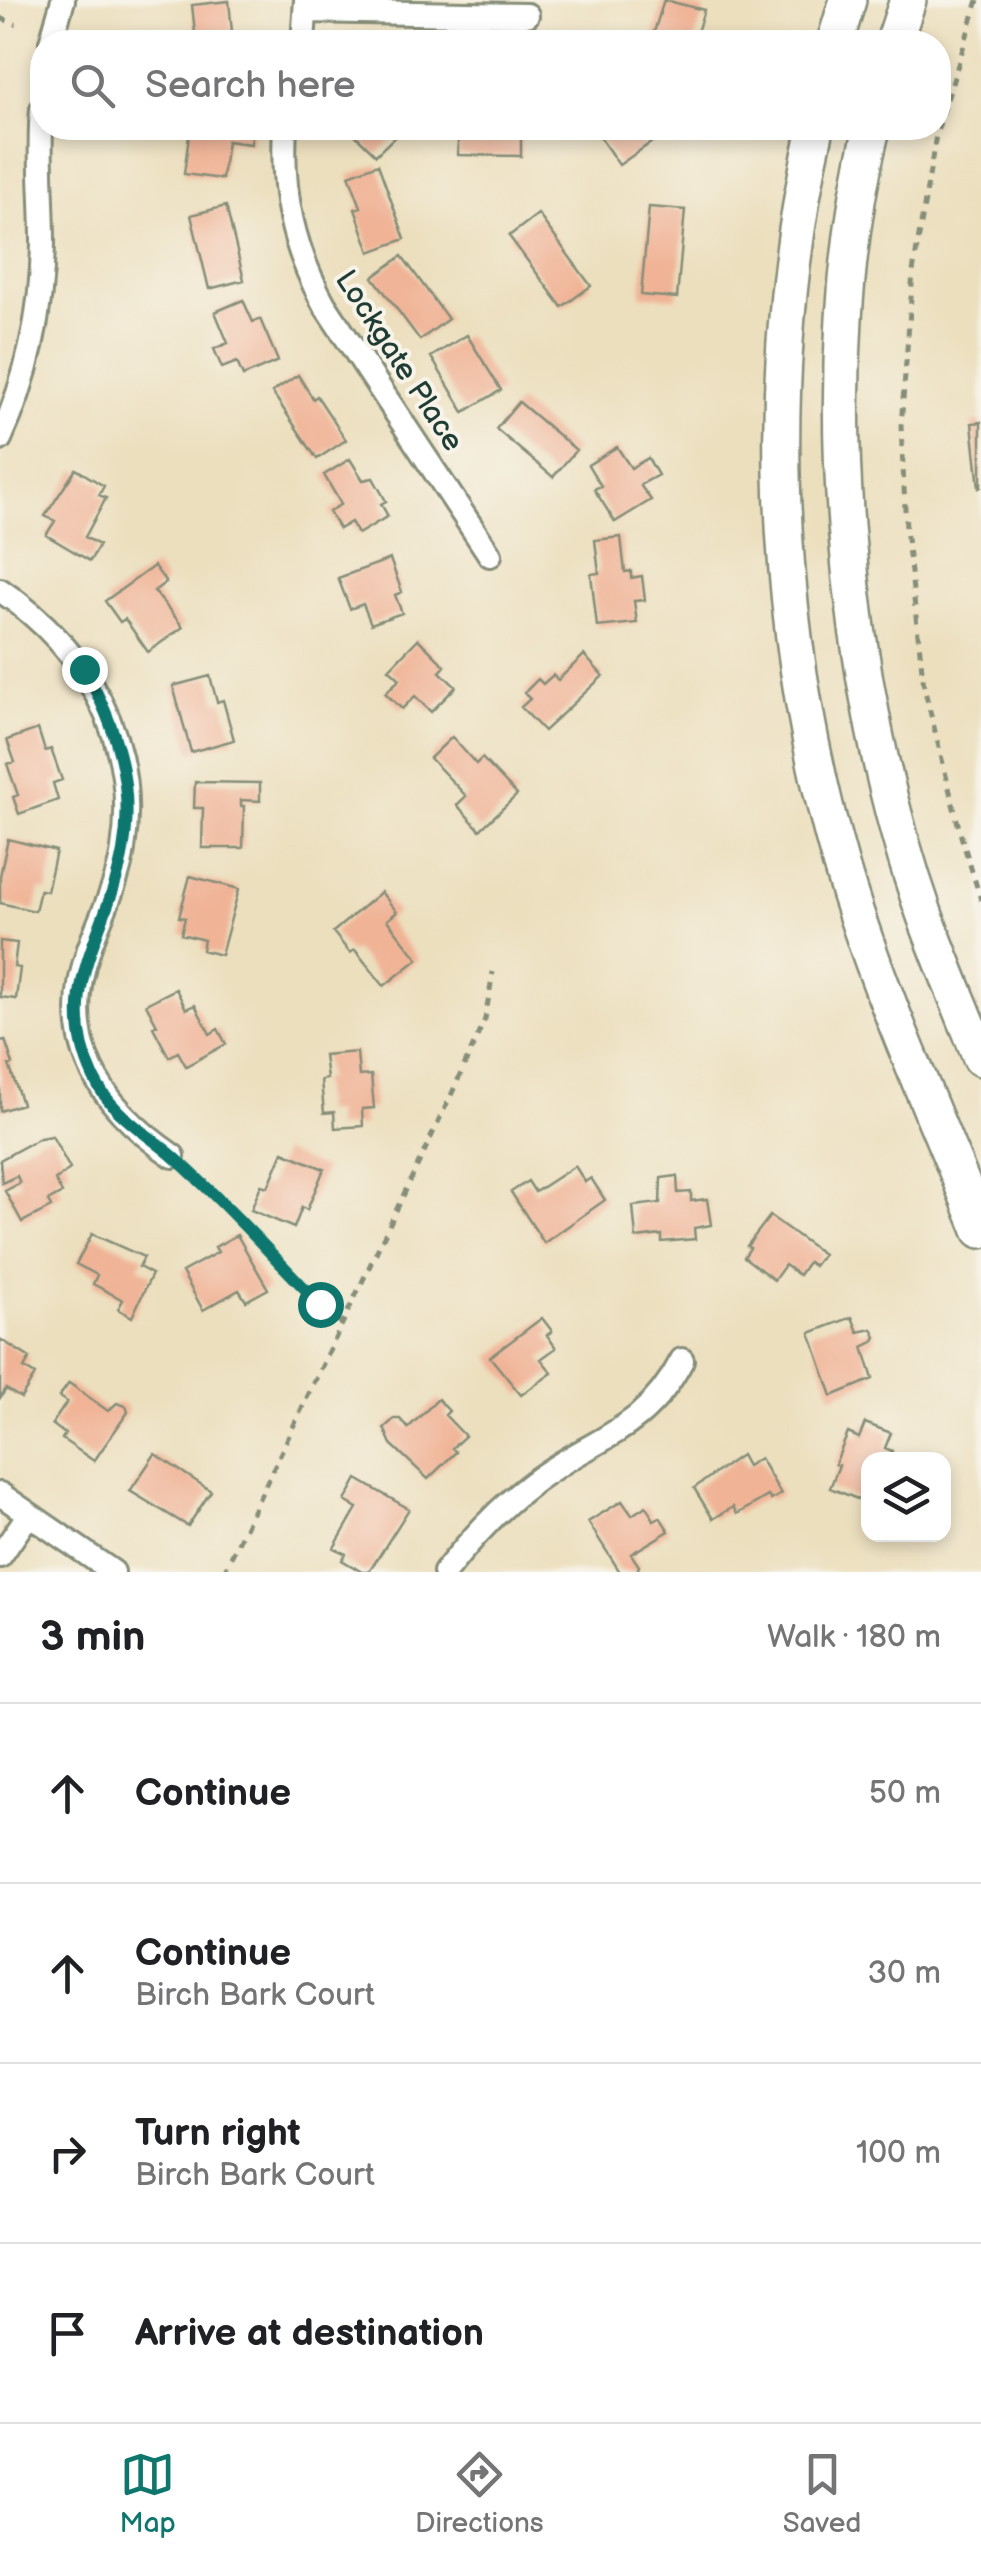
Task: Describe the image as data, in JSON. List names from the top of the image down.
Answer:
{
  "streets": {
    "street": ["Lockgate Place"]
  },
  "page": {
    "search": "Search here",
    "heading": ["3 min", "Walk · 180 m"],
    "list": [
      ["Continue", "50 m"],
      ["Continue", "Birch Bark Court", "30 m"],
      ["Turn right", "Birch Bark Court", "100 m"],
      "Arrive at destination"
    ],
    "nav": ["Map", "Directions", "Saved"]
  }
}
